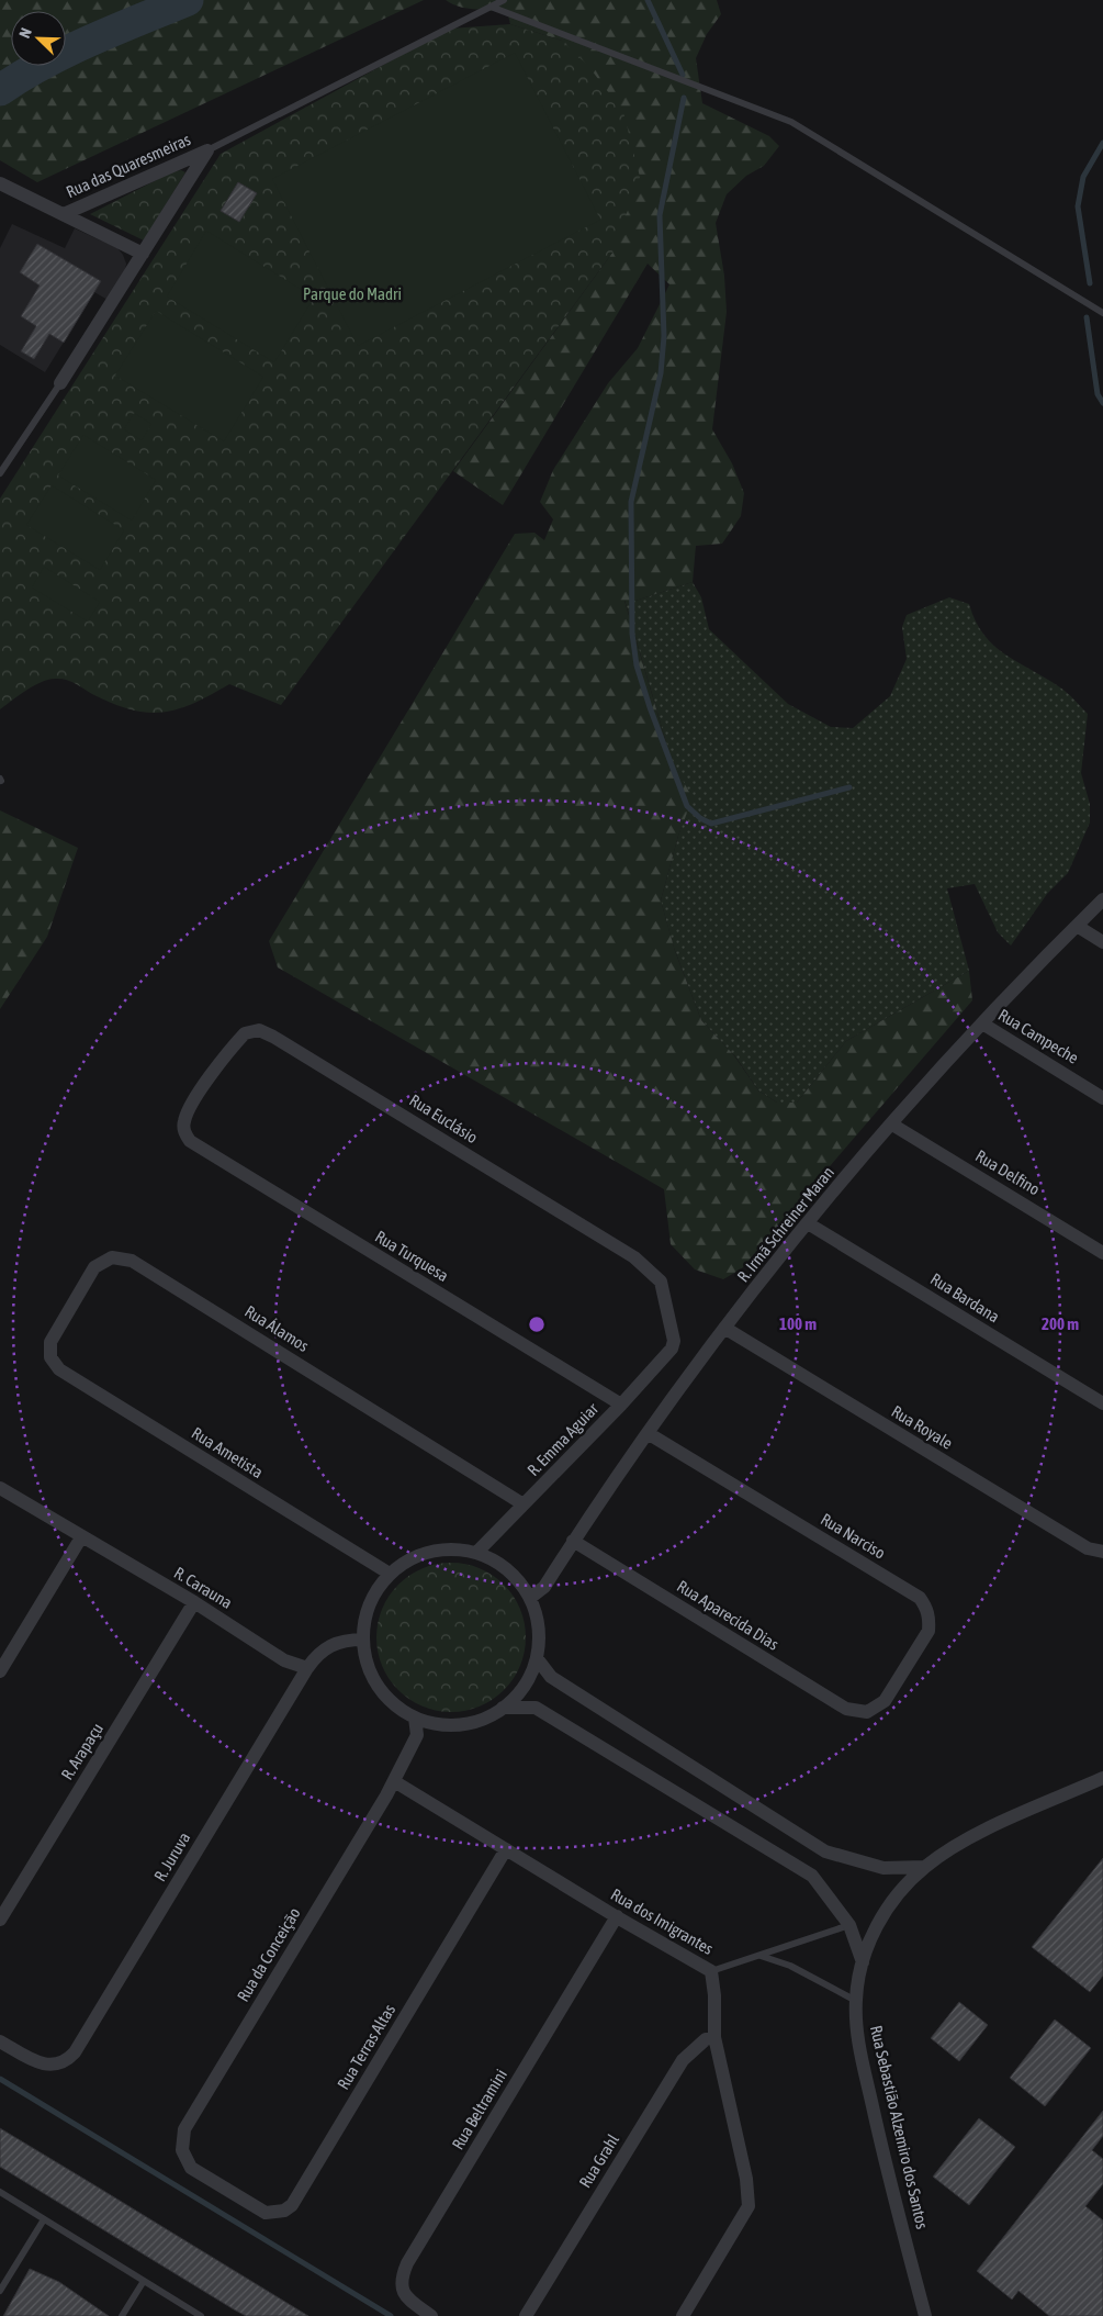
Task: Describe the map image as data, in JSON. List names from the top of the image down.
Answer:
{
  "streets": {
    "street": [
      "Rua das Quaresmeiras",
      "Rua Campeche",
      "Rua Euclásio",
      "Rua Delfino",
      "R. Irmã Schreiner Maran",
      "Rua Turquesa",
      "Rua Bardana",
      "Rua Álamos",
      "Rua Royale",
      "R. Emma Aguiar",
      "Rua Ametista",
      "Rua Narciso",
      "R. Carauna",
      "Rua Aparecida Dias",
      "R. Arapaçu",
      "R. Juruva",
      "Rua dos Imigrantes",
      "Rua da Conceição",
      "Rua Terras Altas",
      "Rua Beltramini",
      "Rua Sebastião Alzemiro dos Santos",
      "Rua Grahl"
    ]
  },
  "crossings": [
    ["Rua Campeche", "R. Irmã Schreiner Maran"],
    ["Rua Euclásio", "Rua Turquesa"],
    ["Rua Euclásio", "R. Emma Aguiar"],
    ["Rua Delfino", "R. Irmã Schreiner Maran"],
    ["R. Irmã Schreiner Maran", "Rua Bardana"],
    ["R. Irmã Schreiner Maran", "Rua Royale"],
    ["R. Irmã Schreiner Maran", "R. Emma Aguiar"],
    ["R. Irmã Schreiner Maran", "Rua Ametista"],
    ["R. Irmã Schreiner Maran", "Rua Narciso"],
    ["R. Irmã Schreiner Maran", "Rua Aparecida Dias"],
    ["R. Irmã Schreiner Maran", "R. Juruva"],
    ["R. Irmã Schreiner Maran", "Rua da Conceição"],
    ["Rua Turquesa", "R. Emma Aguiar"],
    ["Rua Álamos", "R. Emma Aguiar"],
    ["Rua Álamos", "Rua Ametista"],
    ["R. Emma Aguiar", "Rua Ametista"],
    ["R. Emma Aguiar", "R. Juruva"],
    ["R. Emma Aguiar", "Rua da Conceição"],
    ["Rua Ametista", "R. Juruva"],
    ["Rua Ametista", "Rua da Conceição"],
    ["Rua Narciso", "Rua Aparecida Dias"],
    ["R. Carauna", "R. Arapaçu"],
    ["R. Carauna", "R. Juruva"],
    ["R. Juruva", "Rua da Conceição"],
    ["Rua dos Imigrantes", "Rua da Conceição"],
    ["Rua dos Imigrantes", "Rua Terras Altas"],
    ["Rua dos Imigrantes", "Rua Beltramini"],
    ["Rua dos Imigrantes", "Rua Grahl"],
    ["Rua da Conceição", "Rua Terras Altas"]
  ],
  "parks": ["Parque do Madri"],
  "north": "top left",
  "rings": ["100 m", "200 m"]
}
